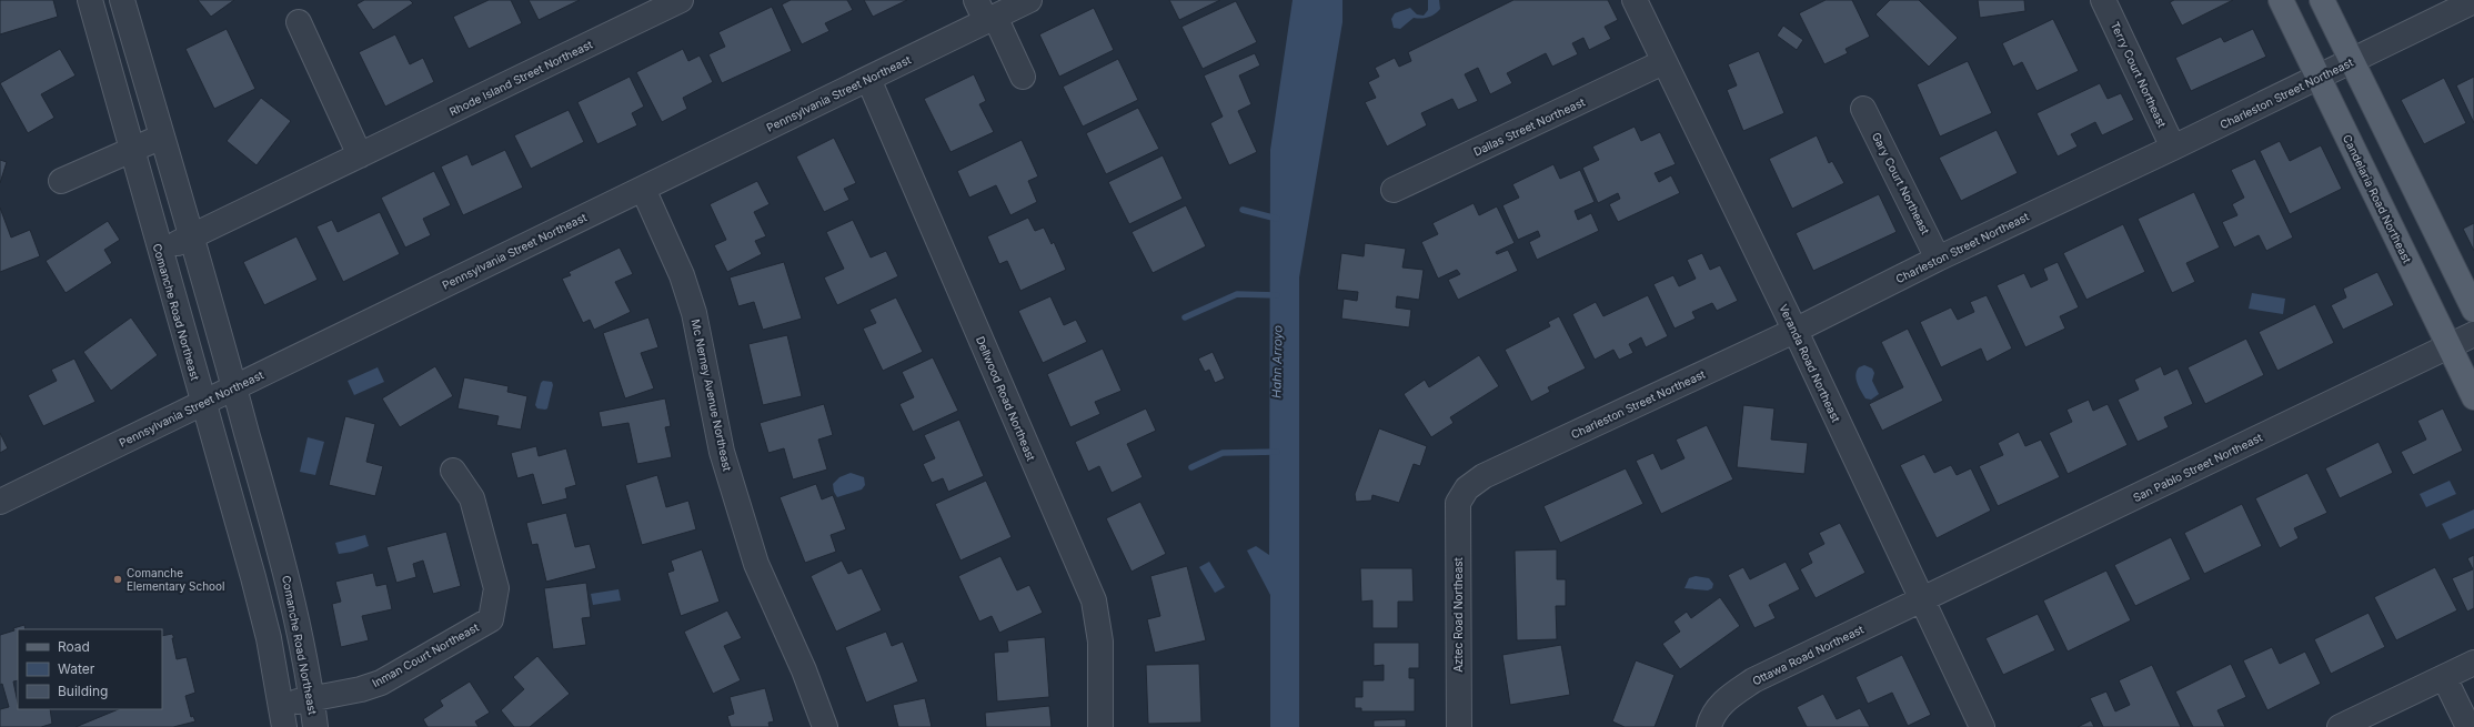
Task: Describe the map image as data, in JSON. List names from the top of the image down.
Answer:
{
  "streets": {
    "main road": ["Candelaria Road Northeast"],
    "street": [
      "Terry Court Northeast",
      "Rhode Island Street Northeast",
      "Pennsylvania Street Northeast",
      "Charleston Street Northeast",
      "Dallas Street Northeast",
      "Gary Court Northeast",
      "Comanche Road Northeast",
      "Veranda Road Northeast",
      "Mc Nerney Avenue Northeast",
      "Dellwood Road Northeast",
      "San Pablo Street Northeast",
      "Aztec Road Northeast",
      "Inman Court Northeast",
      "Ottawa Road Northeast"
    ]
  },
  "crossings": [
    ["Terry Court Northeast", "Charleston Street Northeast"],
    ["Rhode Island Street Northeast", "Comanche Road Northeast"],
    ["Pennsylvania Street Northeast", "Comanche Road Northeast"],
    ["Pennsylvania Street Northeast", "Mc Nerney Avenue Northeast"],
    ["Pennsylvania Street Northeast", "Dellwood Road Northeast"],
    ["Charleston Street Northeast", "Gary Court Northeast"],
    ["Charleston Street Northeast", "Candelaria Road Northeast"],
    ["Charleston Street Northeast", "Veranda Road Northeast"],
    ["Charleston Street Northeast", "Aztec Road Northeast"],
    ["Dallas Street Northeast", "Veranda Road Northeast"],
    ["Candelaria Road Northeast", "San Pablo Street Northeast"],
    ["Comanche Road Northeast", "Inman Court Northeast"],
    ["Veranda Road Northeast", "San Pablo Street Northeast"],
    ["Veranda Road Northeast", "Ottawa Road Northeast"],
    ["San Pablo Street Northeast", "Ottawa Road Northeast"]
  ],
  "water": ["Hahn Arroyo"],
  "places": ["Comanche Elementary School"],
  "legend": ["Road", "Water", "Building"]
}
